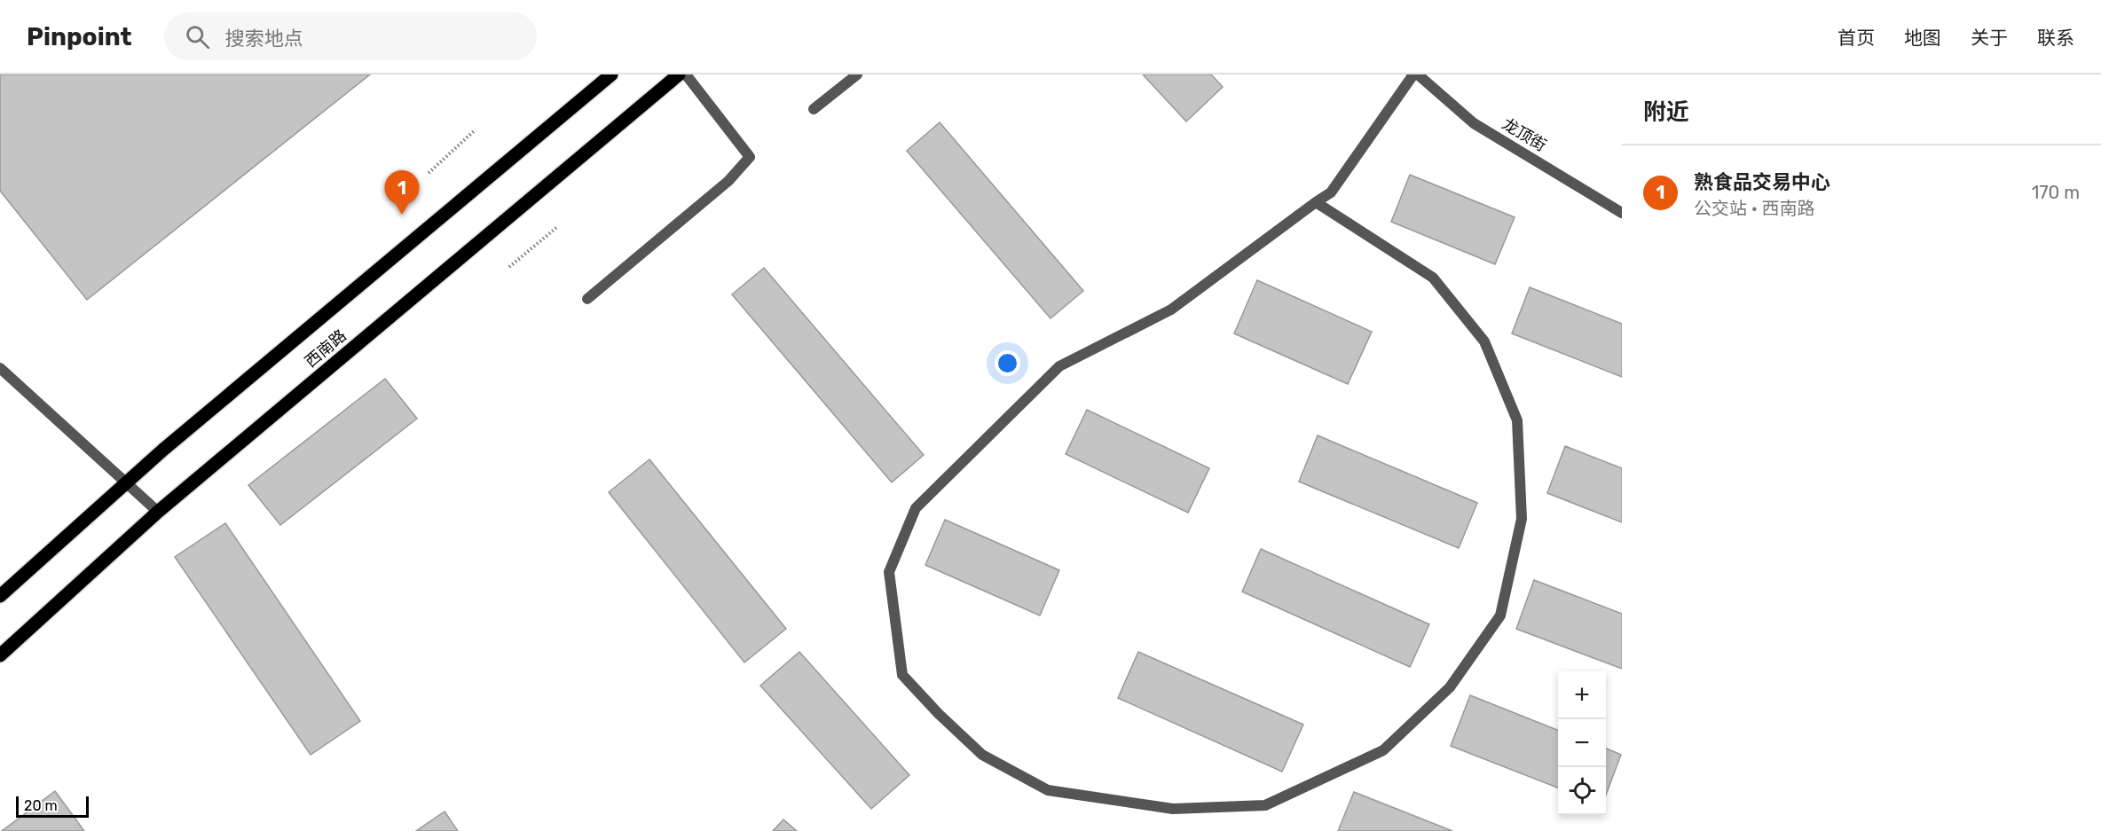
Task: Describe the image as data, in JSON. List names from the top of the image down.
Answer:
{
  "streets": {
    "main road": ["西南路"],
    "street": ["龙顶街"]
  },
  "scale_bar": "20 m",
  "page": {
    "header": "Pinpoint",
    "search": "搜索地点",
    "nav": [
      "首页",
      "地图",
      "关于",
      "联系"
    ],
    "heading": "附近",
    "list": [
      {
        "mark": "1",
        "name": "熟食品交易中心",
        "note": "公交站 · 西南路",
        "value": "170 m"
      }
    ],
    "pins": "1",
    "map_buttons": ["+", "−"],
    "scale": "20 m"
  }
}
